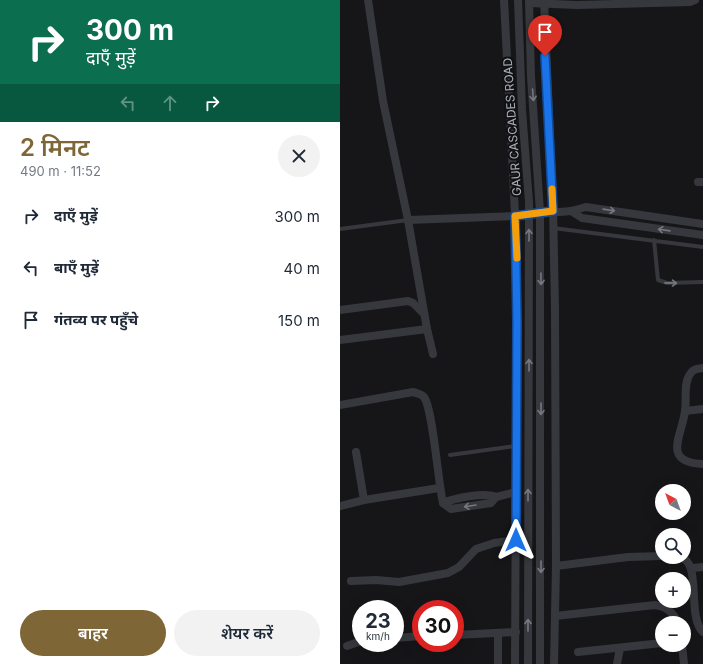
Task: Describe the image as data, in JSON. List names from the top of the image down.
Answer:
{
  "streets": {
    "street": ["GAUR CASCADES ROAD"]
  },
  "north": "top left",
  "page": {
    "turn": ["300 m", "दाएँ मुड़ें"],
    "heading": ["2 मिनट", "490 m · 11:52"],
    "list": [
      {
        "name": "दाएँ मुड़ें",
        "value": "300 m"
      },
      {
        "name": "बाएँ मुड़ें",
        "value": "40 m"
      },
      {
        "name": "गंतव्य पर पहुँचे",
        "value": "150 m"
      }
    ],
    "map_buttons": ["+", "−"],
    "speed": "23 km/h",
    "limit": "30",
    "buttons": ["बाहर", "शेयर करें"]
  }
}
